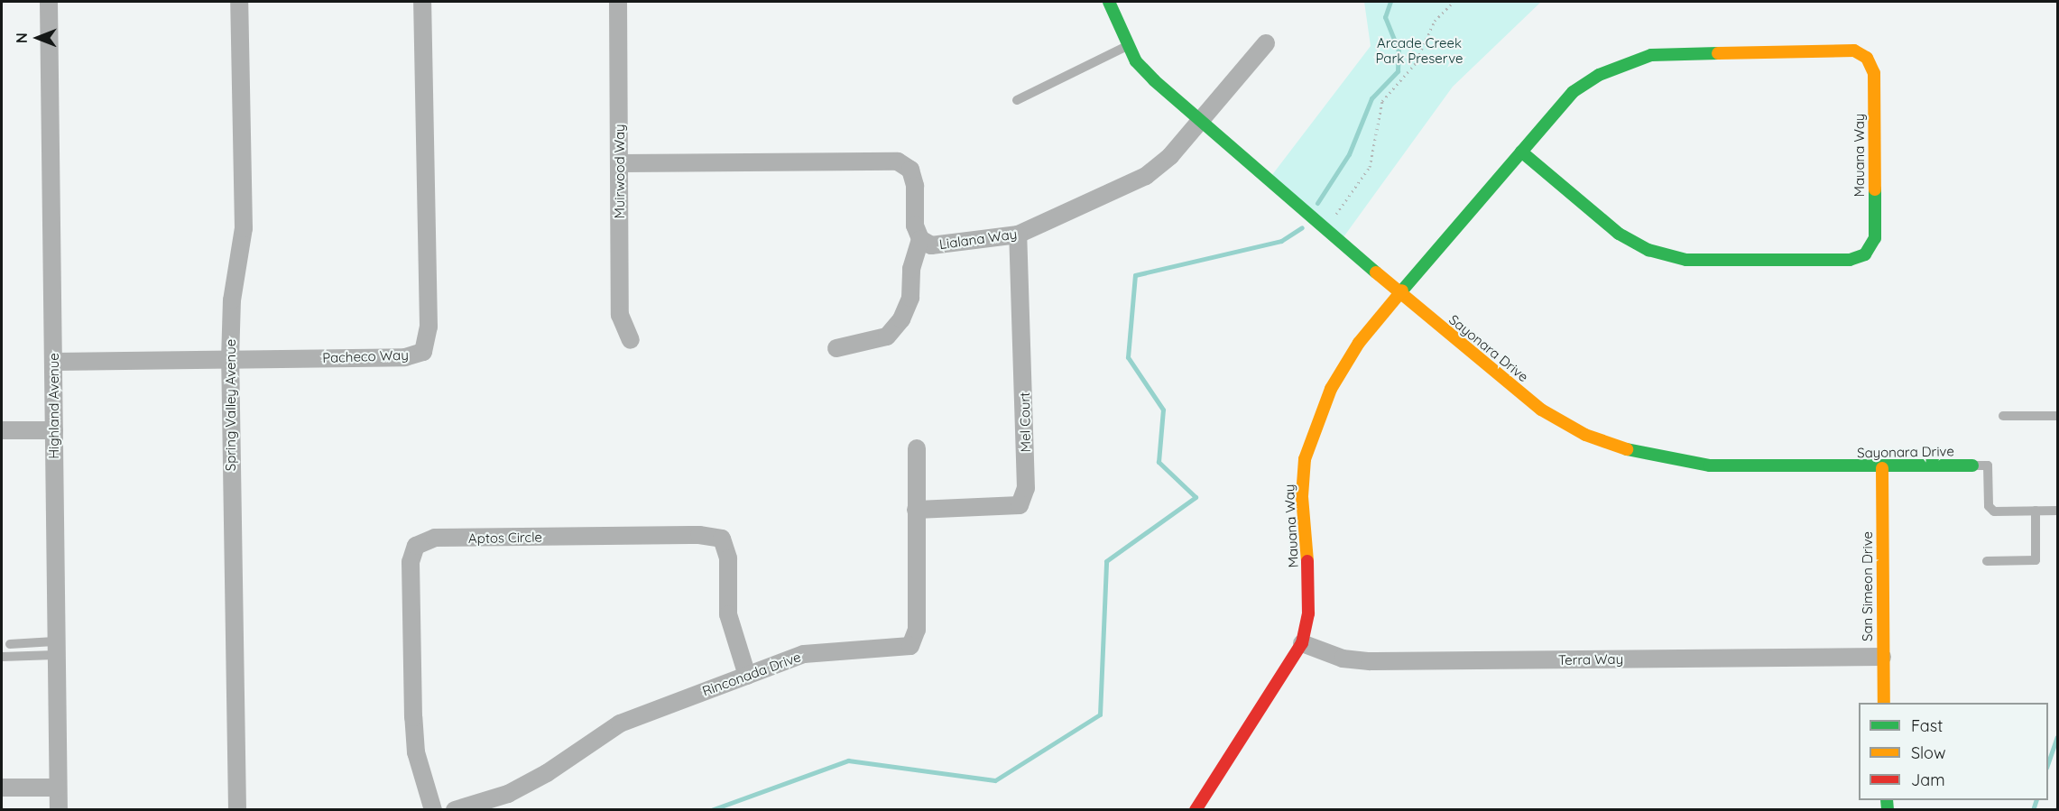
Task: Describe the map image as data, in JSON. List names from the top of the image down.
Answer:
{
  "streets": {
    "street": [
      "Mauana Way",
      "Muirwood Way",
      "Lialana Way",
      "Sayonara Drive",
      "Pacheco Way",
      "Spring Valley Avenue",
      "Highland Avenue",
      "Mel Court",
      "Aptos Circle",
      "San Simeon Drive",
      "Terra Way",
      "Rinconada Drive"
    ]
  },
  "crossings": [
    ["Mauana Way", "Sayonara Drive"],
    ["Mauana Way", "Terra Way"],
    ["Muirwood Way", "Lialana Way"],
    ["Lialana Way", "Sayonara Drive"],
    ["Lialana Way", "Mel Court"],
    ["Sayonara Drive", "San Simeon Drive"],
    ["Pacheco Way", "Spring Valley Avenue"],
    ["Pacheco Way", "Highland Avenue"],
    ["Mel Court", "Rinconada Drive"],
    ["Aptos Circle", "Rinconada Drive"],
    ["San Simeon Drive", "Terra Way"]
  ],
  "parks": ["Arcade Creek Park Preserve"],
  "legend": ["Fast", "Slow", "Jam"],
  "north": "left"
}
